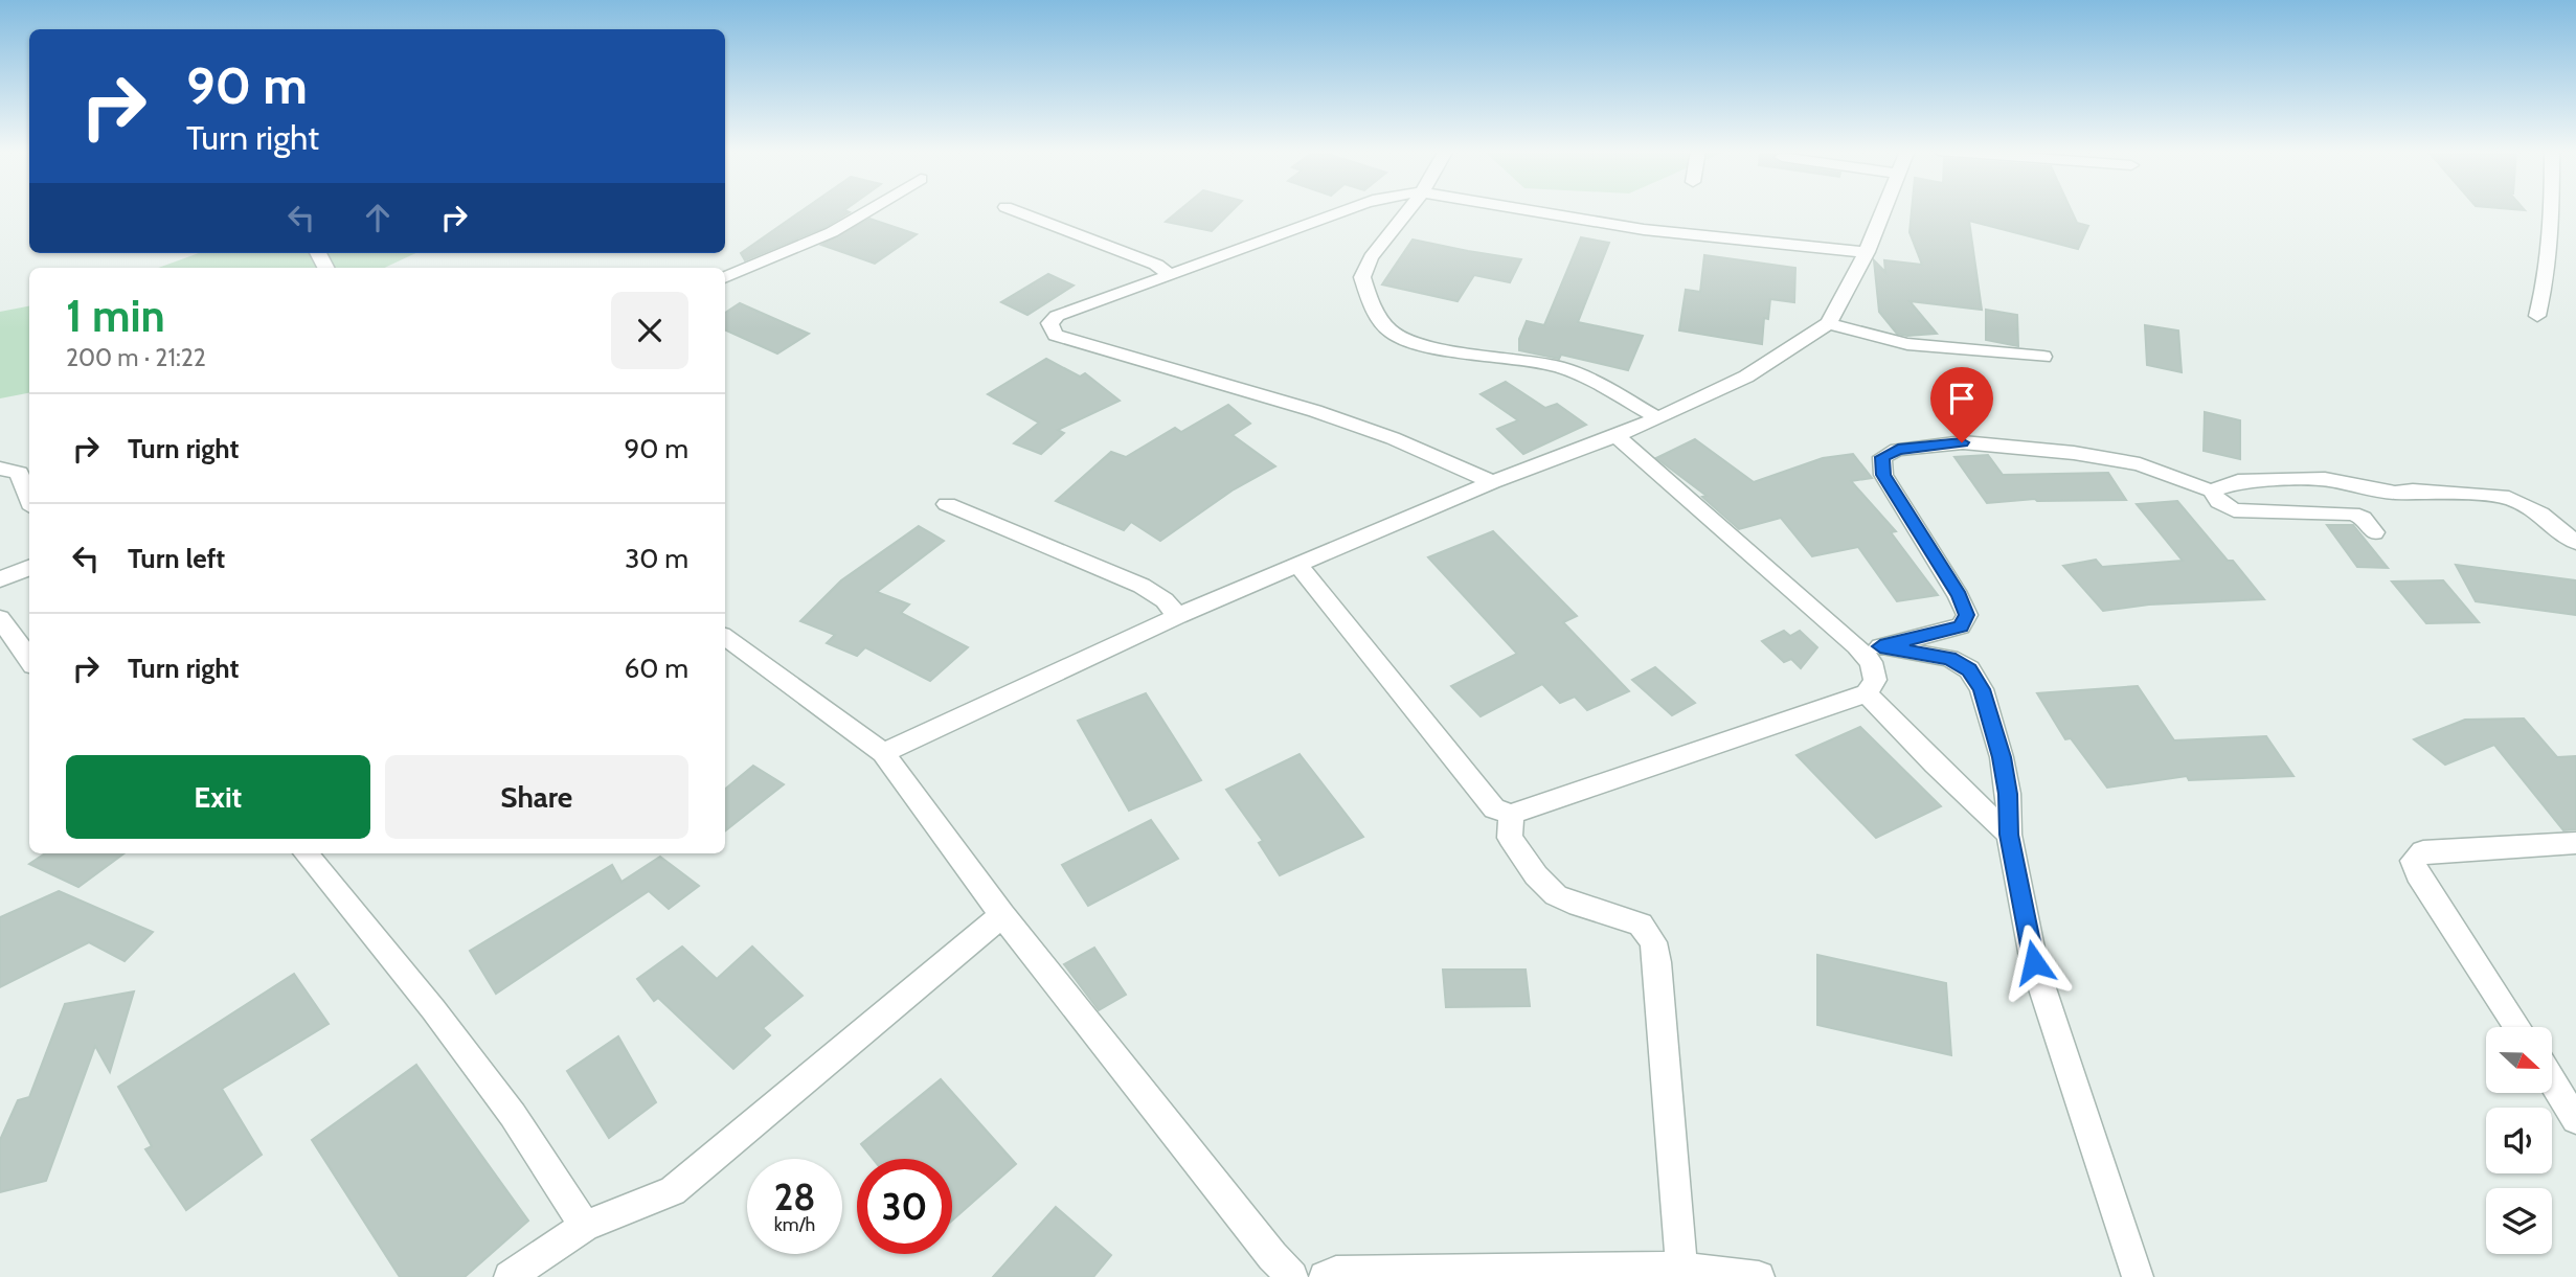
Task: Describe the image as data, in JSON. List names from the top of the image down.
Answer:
{
  "north": "right",
  "page": {
    "turn": ["90 m", "Turn right"],
    "heading": ["1 min", "200 m · 21:22"],
    "list": [
      {
        "name": "Turn right",
        "value": "90 m"
      },
      {
        "name": "Turn left",
        "value": "30 m"
      },
      {
        "name": "Turn right",
        "value": "60 m"
      }
    ],
    "buttons": ["Exit", "Share"],
    "speed": "28 km/h",
    "limit": "30"
  }
}
